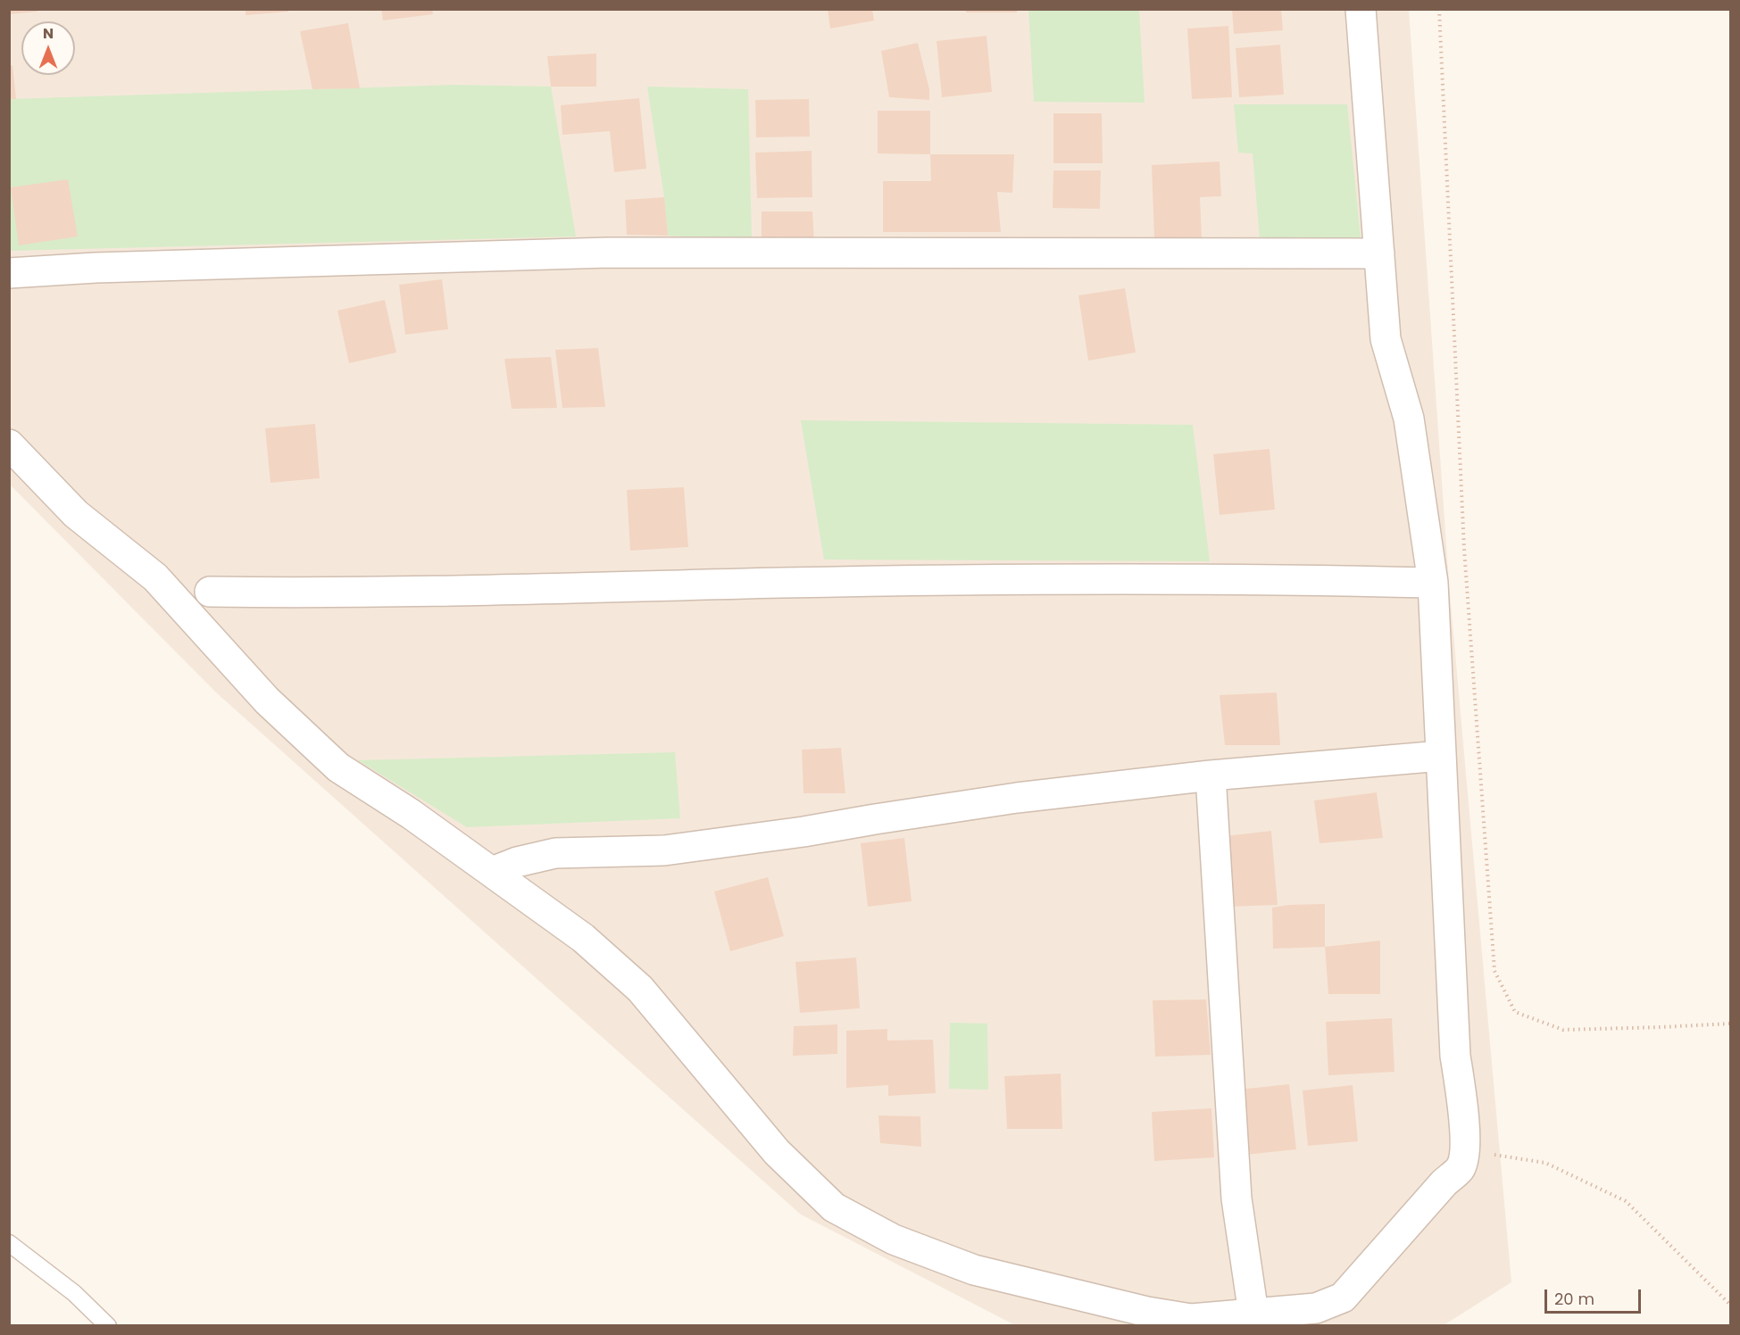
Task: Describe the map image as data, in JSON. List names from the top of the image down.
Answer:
{
  "scale_bar": "20 m",
  "north": "top"
}
